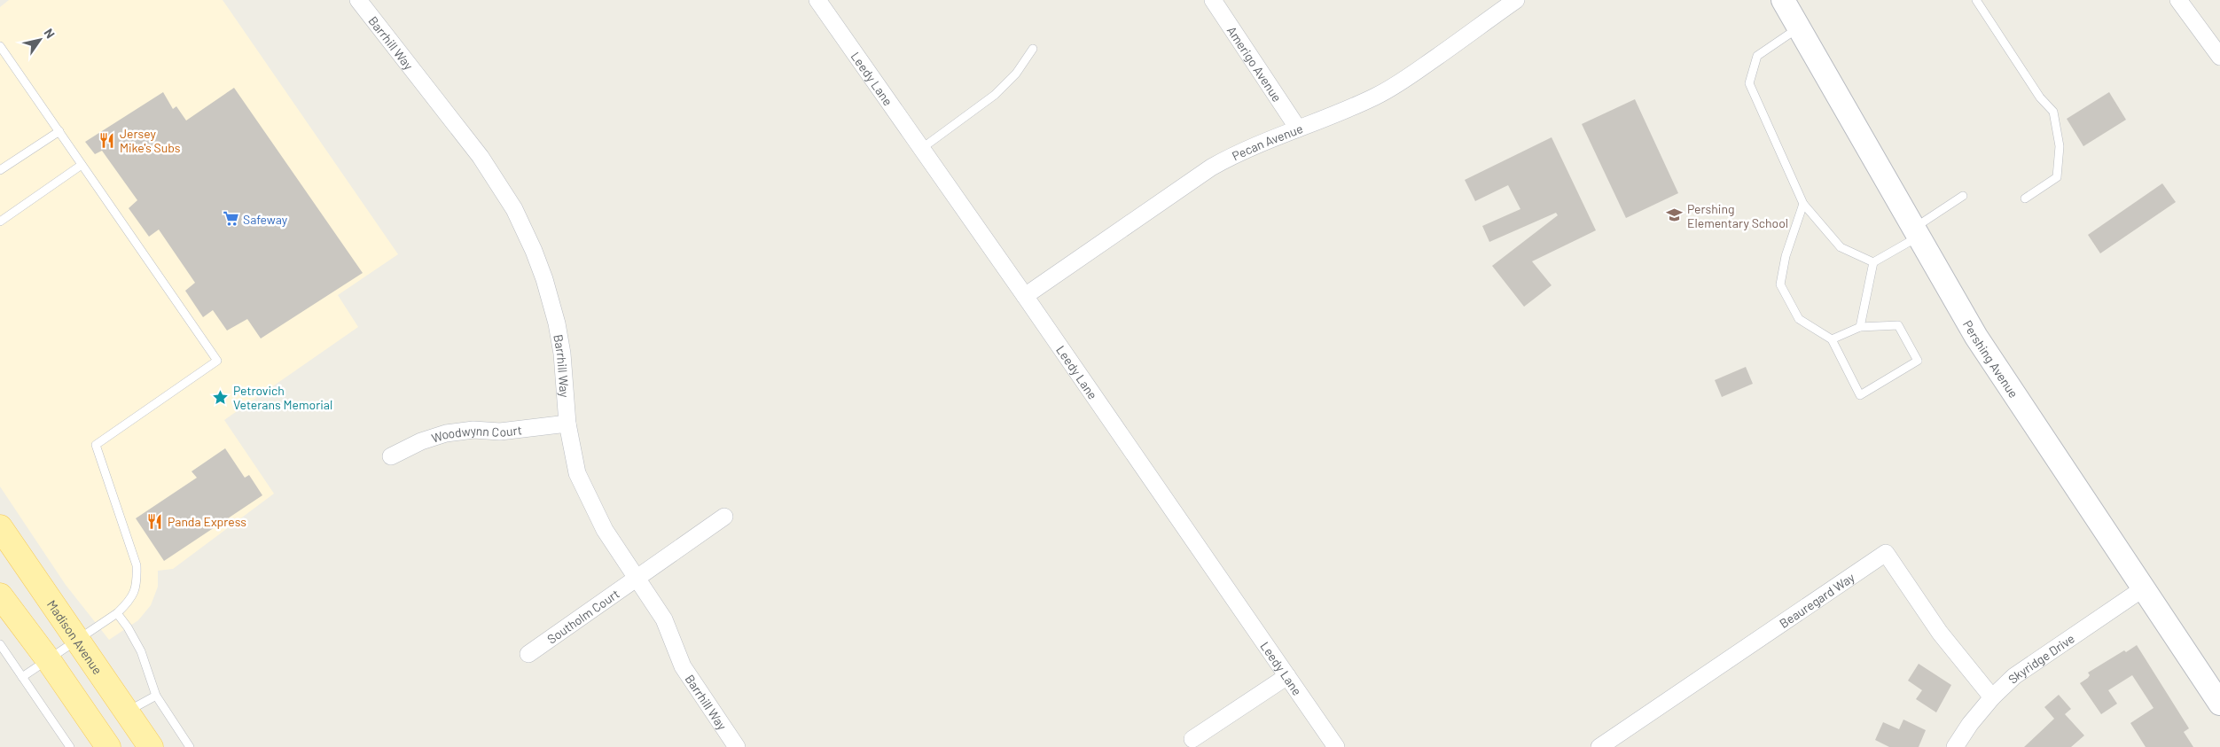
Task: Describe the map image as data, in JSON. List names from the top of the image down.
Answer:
{
  "streets": {
    "main road": ["Madison Avenue"],
    "street": [
      "Barrhill Way",
      "Amerigo Avenue",
      "Leedy Lane",
      "Pecan Avenue",
      "Pershing Avenue",
      "Woodwynn Court",
      "Beauregard Way",
      "Southolm Court",
      "Skyridge Drive"
    ]
  },
  "crossings": [
    ["Barrhill Way", "Woodwynn Court"],
    ["Barrhill Way", "Southolm Court"],
    ["Amerigo Avenue", "Pecan Avenue"],
    ["Leedy Lane", "Pecan Avenue"],
    ["Pershing Avenue", "Skyridge Drive"],
    ["Beauregard Way", "Skyridge Drive"]
  ],
  "places": {
    "restaurant": ["Jersey Mike's Subs", "Panda Express"],
    "school or university": ["Pershing Elementary School"],
    "supermarket": ["Safeway"],
    "place": ["Petrovich Veterans Memorial"]
  },
  "north": "top right"
}
